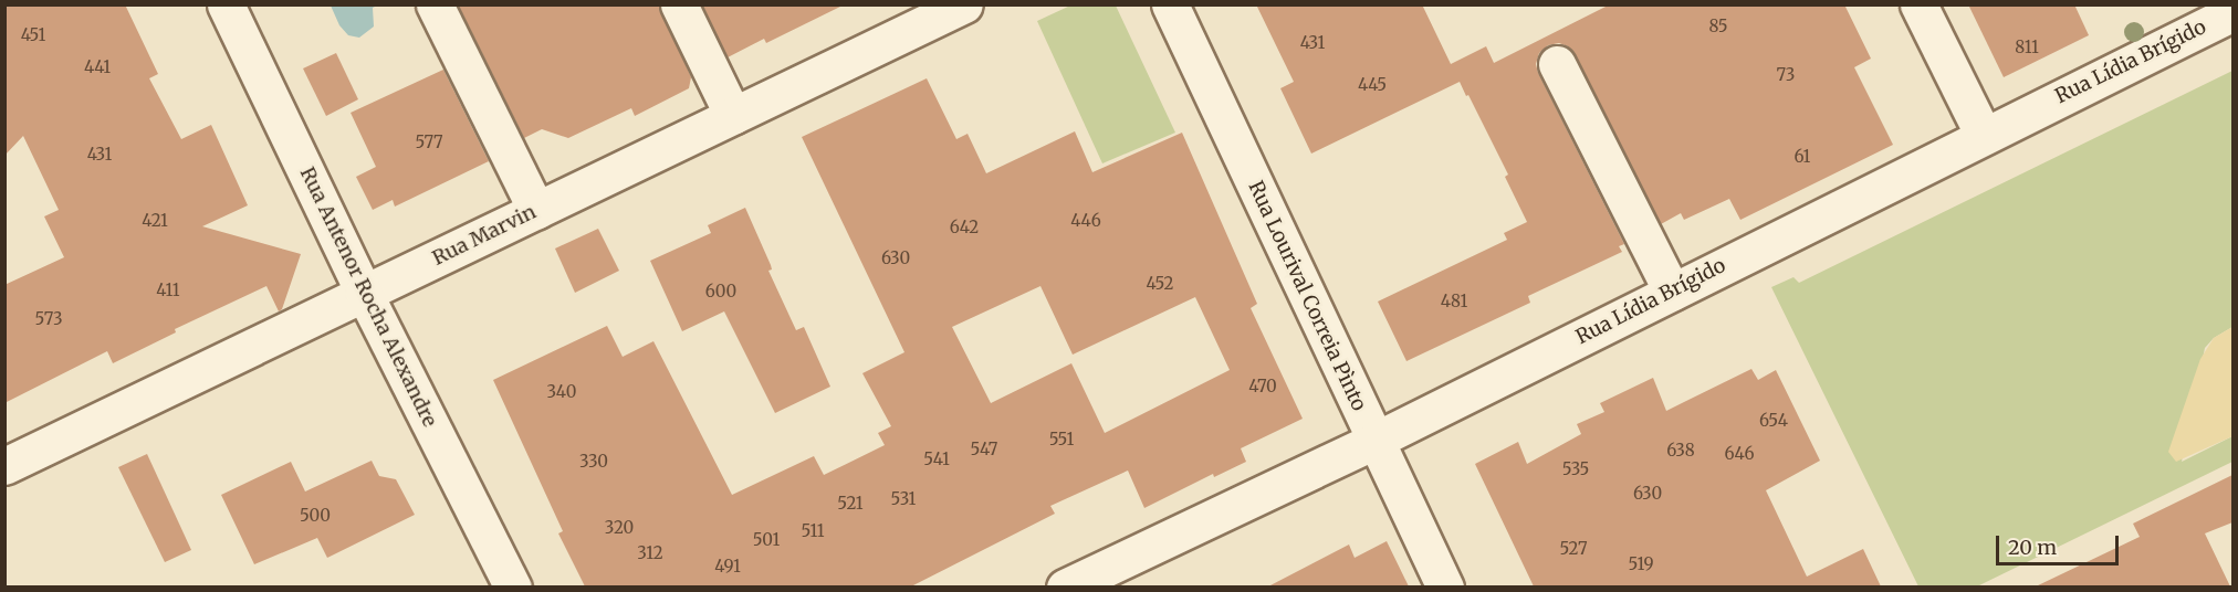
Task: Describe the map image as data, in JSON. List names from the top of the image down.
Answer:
{
  "streets": {
    "street": [
      "Rua Lídia Brígido",
      "Rua Marvin",
      "Rua Lourival Correia Pìnto",
      "Rua Antenor Rocha Alexandre"
    ]
  },
  "crossings": [
    ["Rua Lídia Brígido", "Rua Lourival Correia Pìnto"],
    ["Rua Marvin", "Rua Antenor Rocha Alexandre"]
  ],
  "house_numbers": [
    "85",
    "451",
    "431",
    "811",
    "441",
    "73",
    "445",
    "577",
    "431",
    "61",
    "421",
    "446",
    "642",
    "630",
    "452",
    "411",
    "600",
    "481",
    "573",
    "470",
    "340",
    "654",
    "551",
    "547",
    "638",
    "646",
    "541",
    "330",
    "535",
    "630",
    "531",
    "521",
    "500",
    "320",
    "511",
    "501",
    "527",
    "312",
    "519",
    "491"
  ],
  "scale_bar": "20 m"
}
